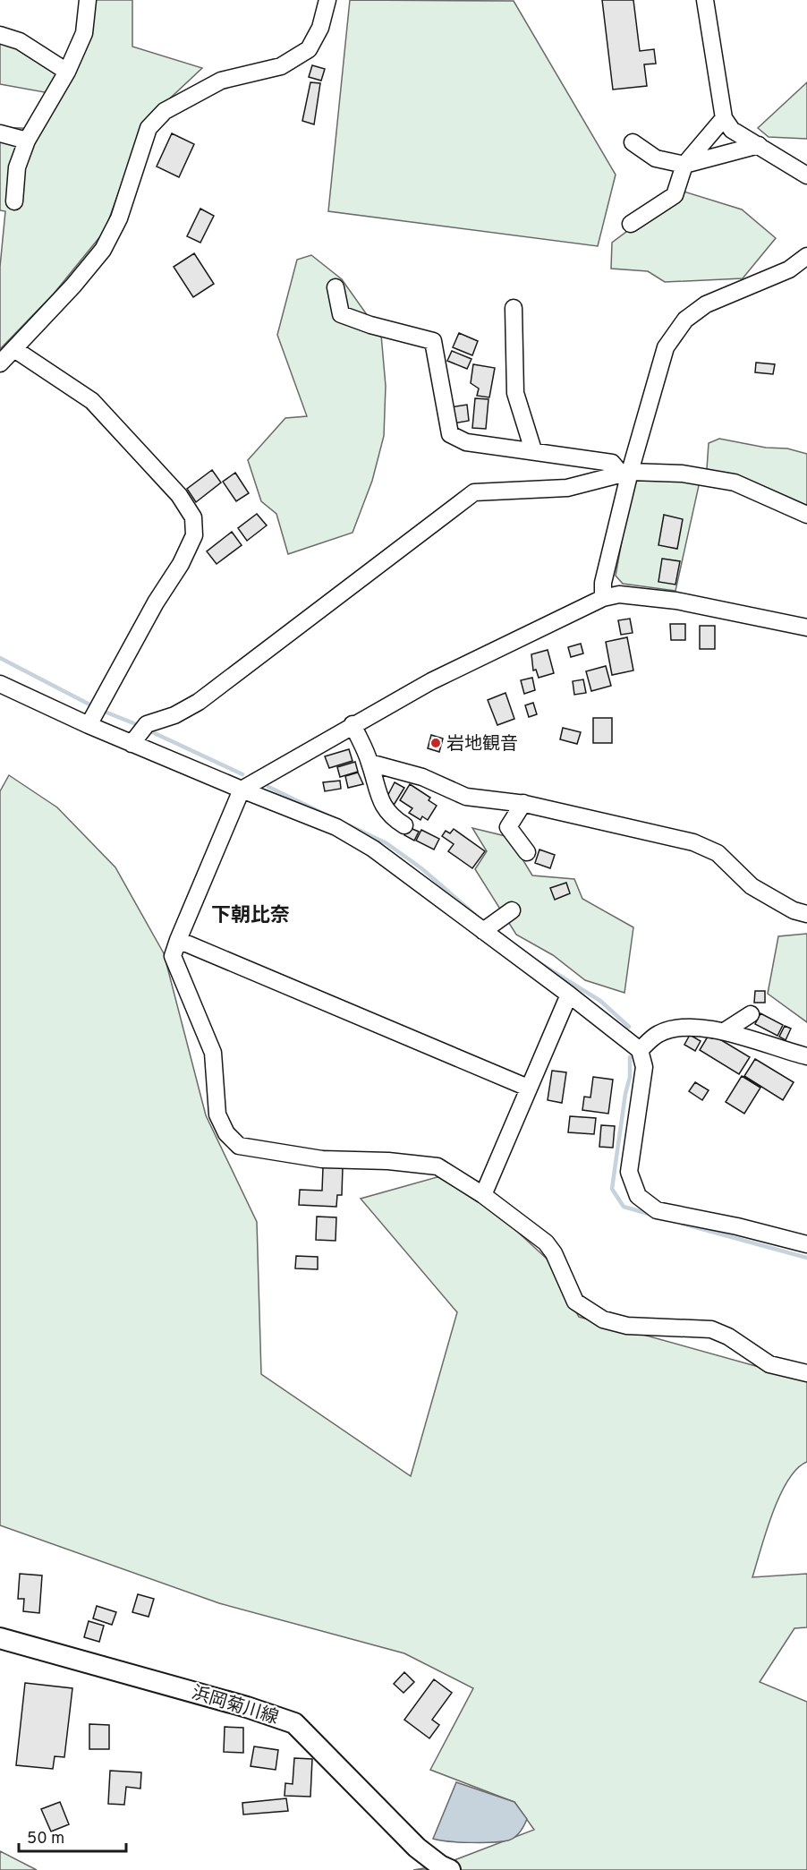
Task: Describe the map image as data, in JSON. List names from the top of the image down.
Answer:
{
  "streets": {
    "main road": ["浜岡菊川線"]
  },
  "districts": ["下朝比奈"],
  "places": ["岩地観音"],
  "scale_bar": "50 m"
}
